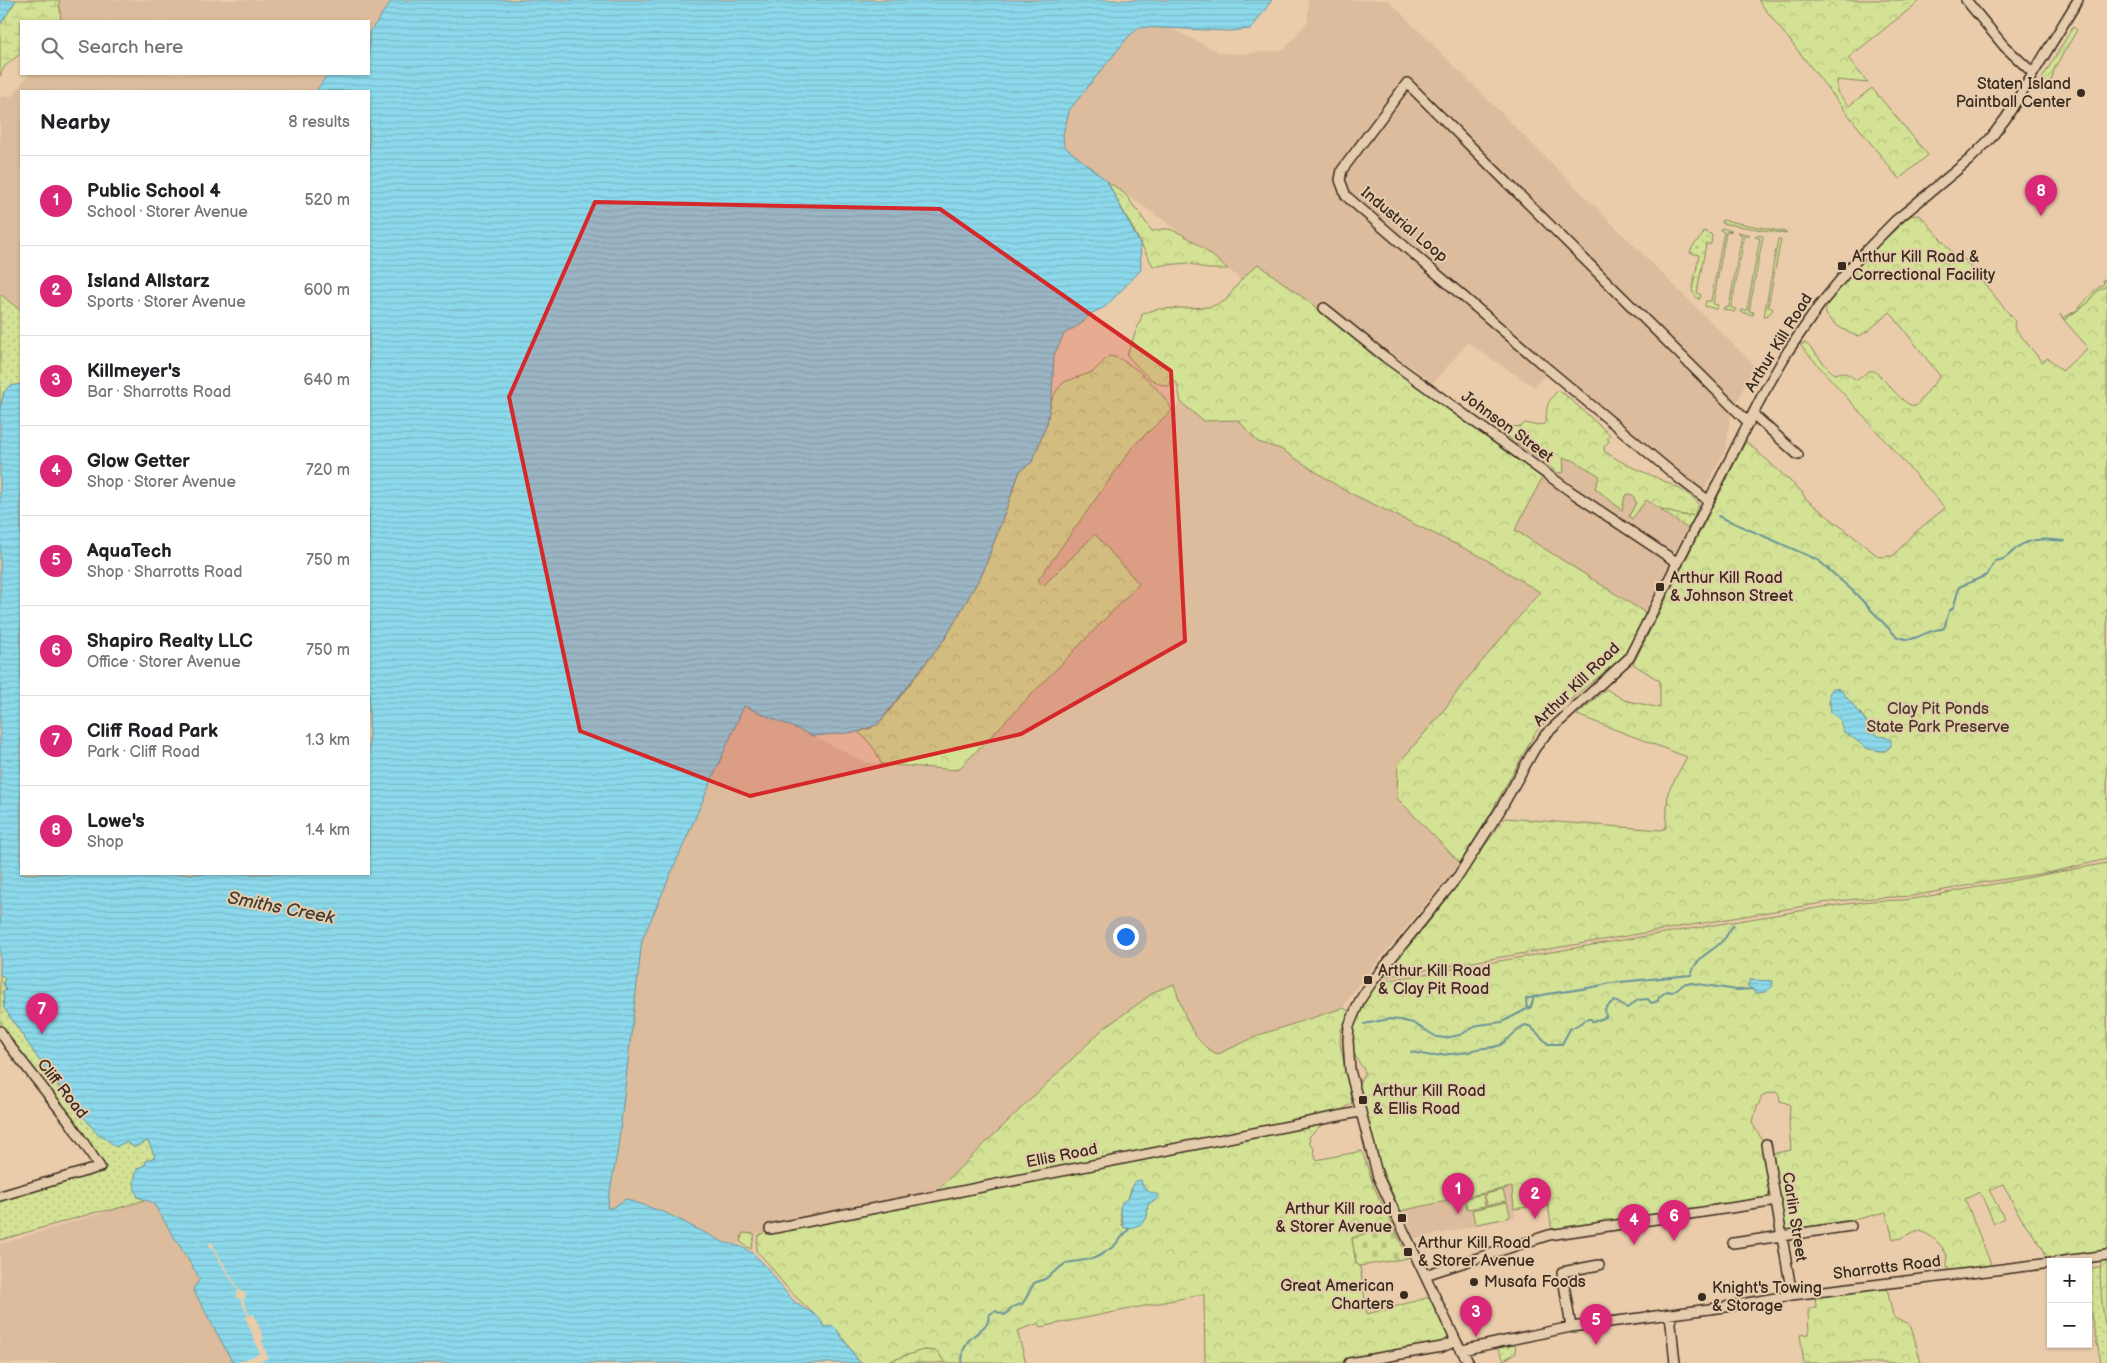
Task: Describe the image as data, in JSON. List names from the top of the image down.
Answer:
{
  "streets": {
    "street": [
      "Industrial Loop",
      "Arthur Kill Road",
      "Johnson Street",
      "Cliff Road",
      "Ellis Road",
      "Carlin Street",
      "Sharrotts Road"
    ]
  },
  "crossings": [
    ["Industrial Loop", "Arthur Kill Road"],
    ["Arthur Kill Road", "Johnson Street"],
    ["Arthur Kill Road", "Ellis Road"],
    ["Arthur Kill Road", "Sharrotts Road"],
    ["Carlin Street", "Sharrotts Road"]
  ],
  "water": ["Smiths Creek"],
  "parks": ["Clay Pit Ponds State Park Preserve"],
  "places": {
    "other": [
      "Staten Island Paintball Center",
      "Musafa Foods",
      "Great American Charters",
      "Knight's Towing & Storage"
    ],
    "transit": [
      "Arthur Kill Road & Correctional Facility",
      "Arthur Kill Road & Johnson Street",
      "Arthur Kill Road & Clay Pit Road",
      "Arthur Kill Road & Ellis Road",
      "Arthur Kill road & Storer Avenue",
      "Arthur Kill Road & Storer Avenue"
    ]
  },
  "page": {
    "search": "Search here",
    "heading": ["Nearby", "8 results"],
    "list": [
      {
        "mark": "1",
        "name": "Public School 4",
        "note": "School · Storer Avenue",
        "value": "520 m"
      },
      {
        "mark": "2",
        "name": "Island Allstarz",
        "note": "Sports · Storer Avenue",
        "value": "600 m"
      },
      {
        "mark": "3",
        "name": "Killmeyer's",
        "note": "Bar · Sharrotts Road",
        "value": "640 m"
      },
      {
        "mark": "4",
        "name": "Glow Getter",
        "note": "Shop · Storer Avenue",
        "value": "720 m"
      },
      {
        "mark": "5",
        "name": "AquaTech",
        "note": "Shop · Sharrotts Road",
        "value": "750 m"
      },
      {
        "mark": "6",
        "name": "Shapiro Realty LLC",
        "note": "Office · Storer Avenue",
        "value": "750 m"
      },
      {
        "mark": "7",
        "name": "Cliff Road Park",
        "note": "Park · Cliff Road",
        "value": "1.3 km"
      },
      {
        "mark": "8",
        "name": "Lowe's",
        "note": "Shop",
        "value": "1.4 km"
      }
    ],
    "pins": [
      "8",
      "7",
      "1",
      "2",
      "6",
      "4",
      "3",
      "5"
    ],
    "map_buttons": ["+", "−"]
  }
}
